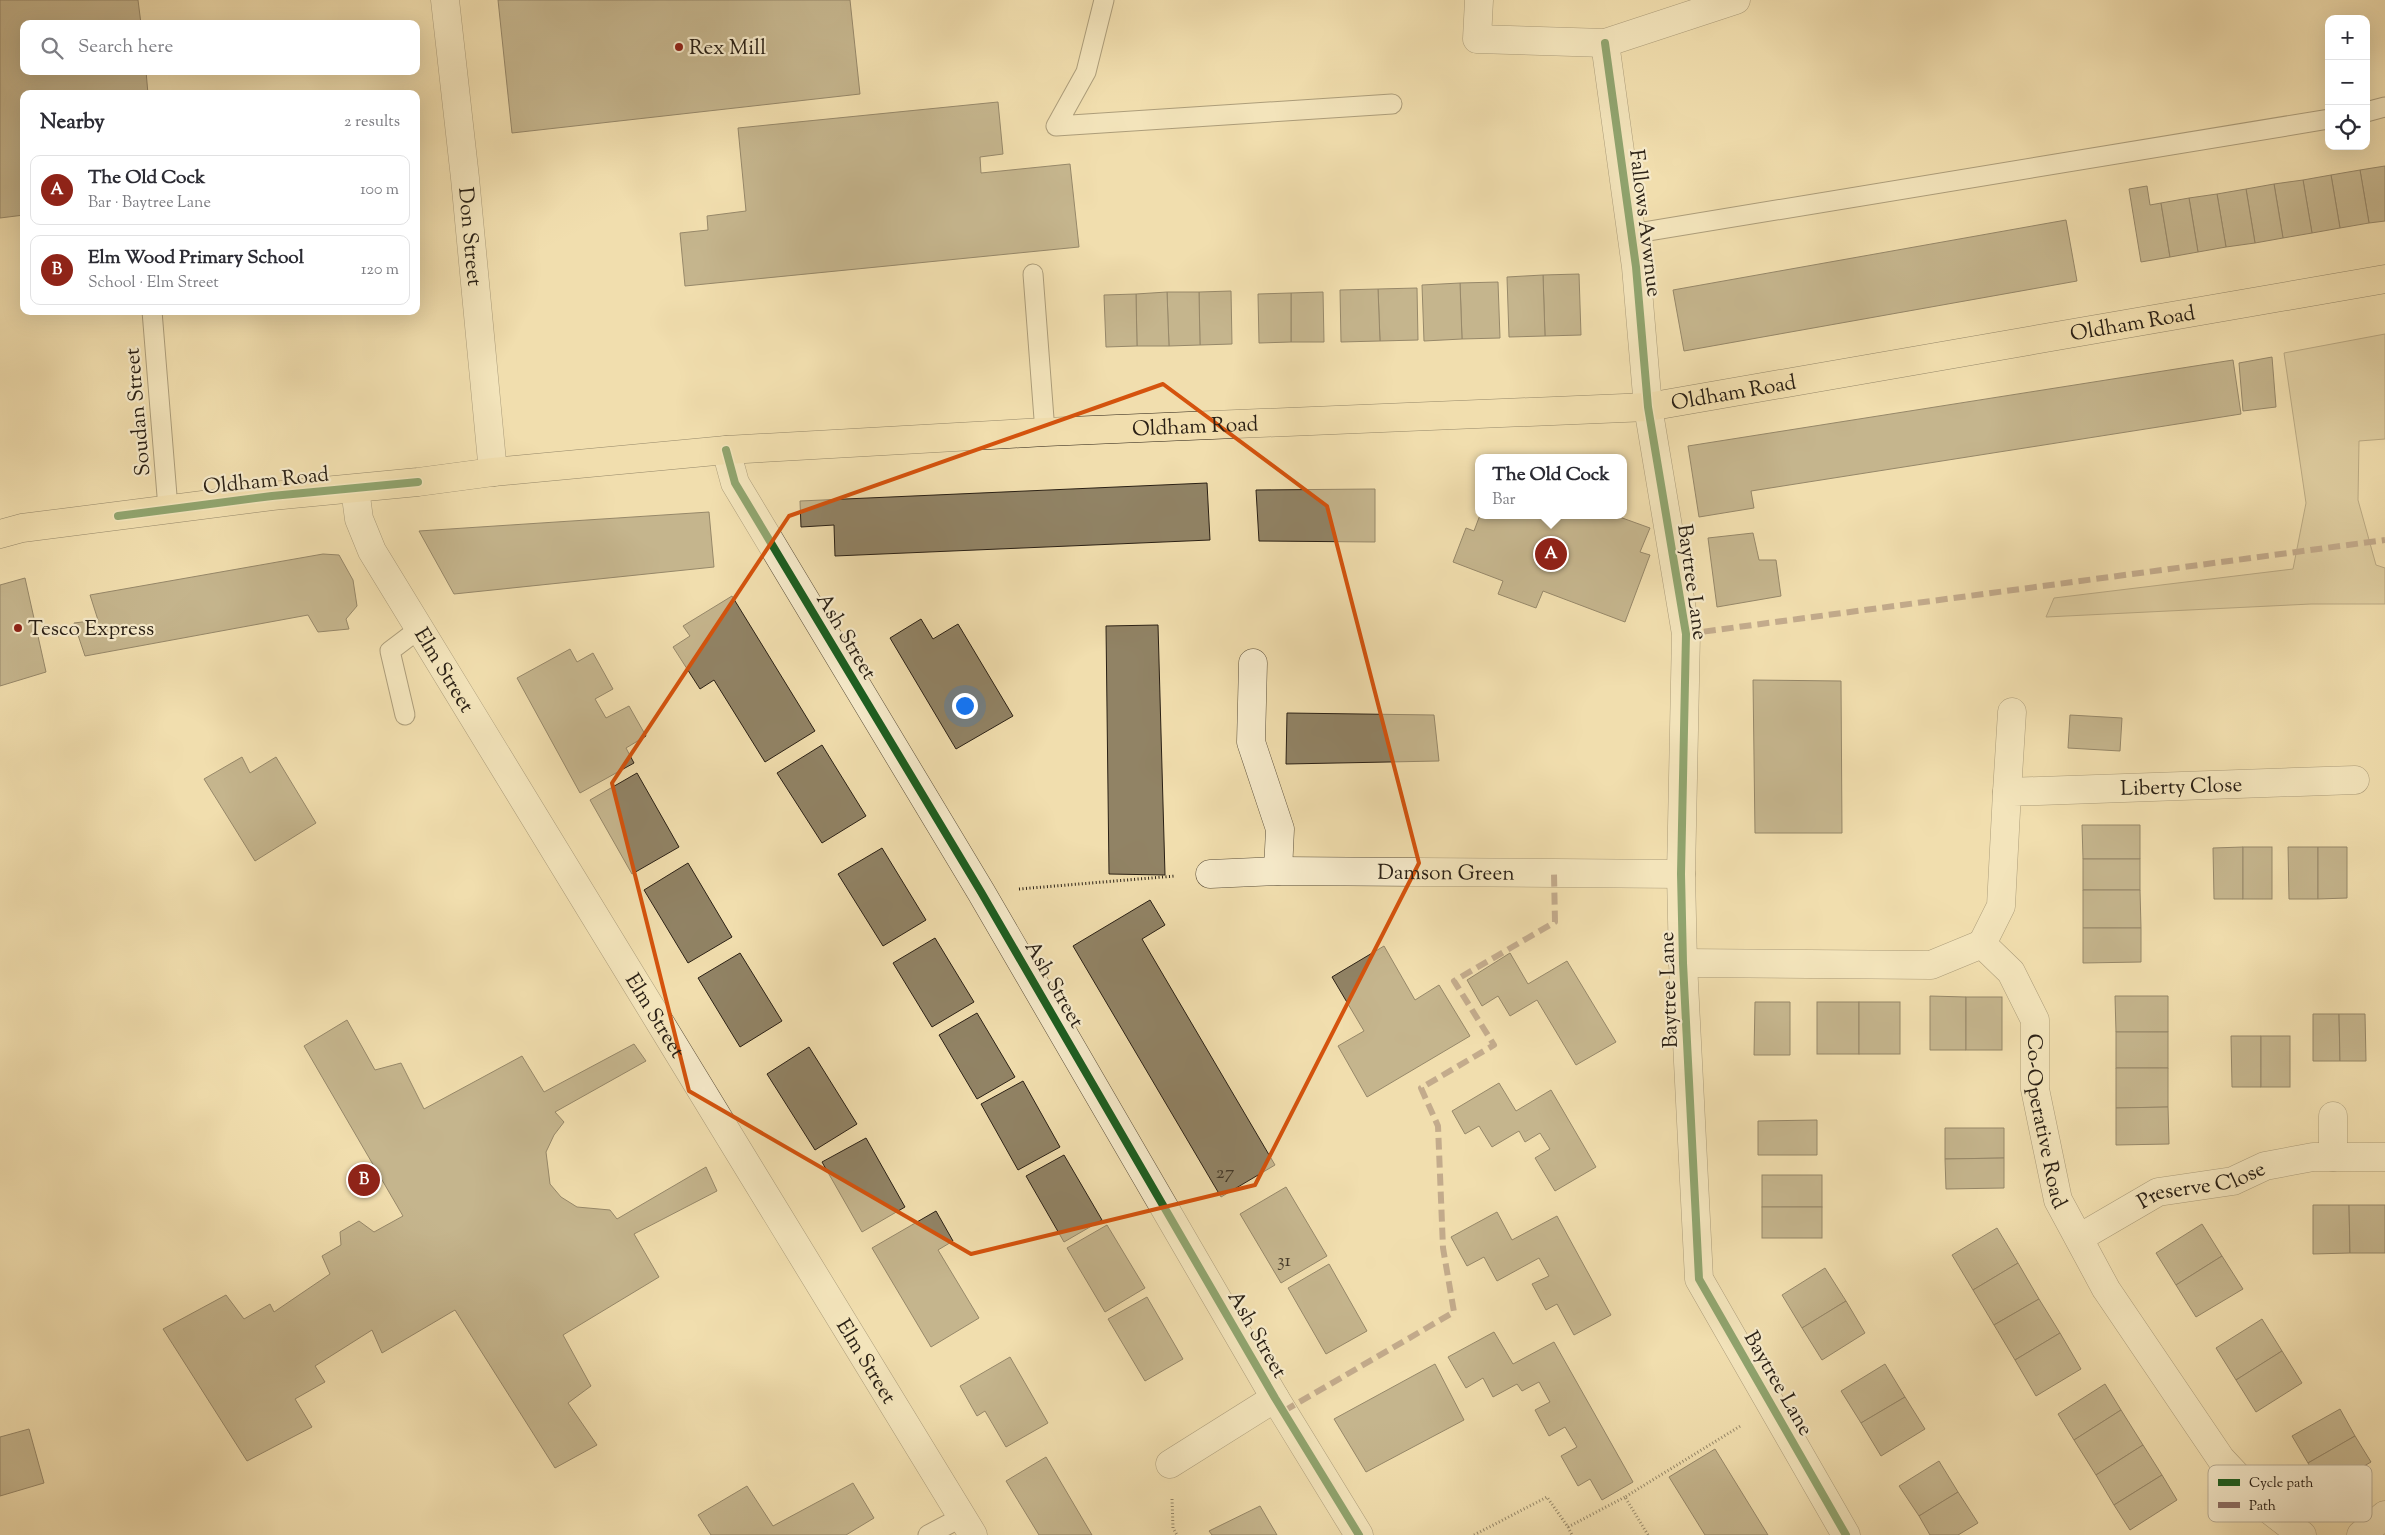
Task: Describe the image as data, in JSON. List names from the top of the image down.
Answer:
{
  "streets": {
    "main road": ["Oldham Road"],
    "street": [
      "Fallows Avwnue",
      "Don Street",
      "Baytree Lane",
      "Ash Street",
      "Elm Street",
      "Liberty Close",
      "Damson Green",
      "Co-Operative Road",
      "Preserve Close"
    ],
    "lane": ["Soudan Street"]
  },
  "crossings": [
    ["Fallows Avwnue", "Oldham Road"],
    ["Fallows Avwnue", "Baytree Lane"],
    ["Don Street", "Oldham Road"],
    ["Oldham Road", "Soudan Street"],
    ["Oldham Road", "Baytree Lane"],
    ["Oldham Road", "Ash Street"],
    ["Oldham Road", "Elm Street"],
    ["Baytree Lane", "Damson Green"],
    ["Co-Operative Road", "Preserve Close"]
  ],
  "places": ["Rex Mill", "Tesco Express"],
  "house_numbers": ["27", "31"],
  "legend": ["Cycle path", "Path"],
  "page": {
    "map_buttons": ["+", "−"],
    "search": "Search here",
    "heading": ["Nearby", "2 results"],
    "list": [
      {
        "mark": "A",
        "name": "The Old Cock",
        "note": "Bar · Baytree Lane",
        "value": "100 m"
      },
      {
        "mark": "B",
        "name": "Elm Wood Primary School",
        "note": "School · Elm Street",
        "value": "120 m"
      }
    ],
    "popup": ["The Old Cock", "Bar"],
    "pins": ["A", "B"]
  }
}
